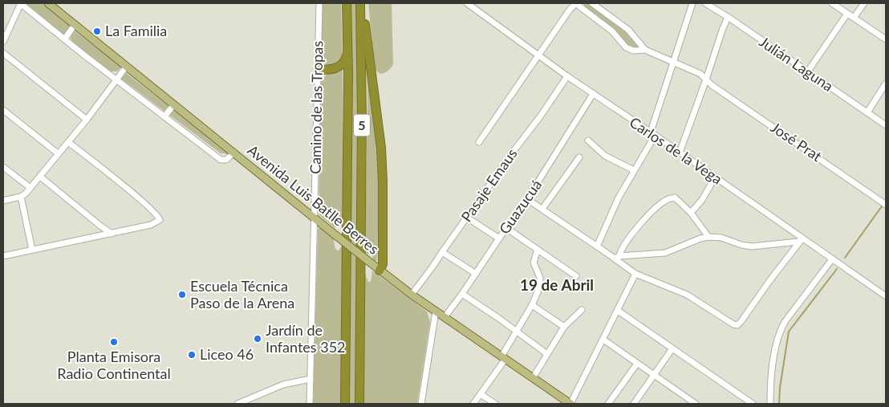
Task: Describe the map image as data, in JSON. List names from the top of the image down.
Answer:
{
  "streets": {
    "highway": ["5"],
    "main road": ["Avenida Luis Batlle Berres"],
    "street": [
      "Julián Laguna",
      "Camino de las Tropas",
      "José Prat",
      "Carlos de la Vega",
      "Pasaje Emaus",
      "Guazucuá"
    ]
  },
  "crossings": [
    ["Camino de las Tropas", "Avenida Luis Batlle Berres"],
    ["Carlos de la Vega", "Pasaje Emaus"],
    ["Carlos de la Vega", "Guazucuá"],
    ["Pasaje Emaus", "Avenida Luis Batlle Berres"],
    ["Avenida Luis Batlle Berres", "Guazucuá"]
  ],
  "districts": ["19 de Abril"],
  "places": [
    "La Familia",
    "Escuela Técnica Paso de la Arena",
    "Jardín de Infantes 352",
    "Planta Emisora Radio Continental",
    "Liceo 46"
  ]
}
